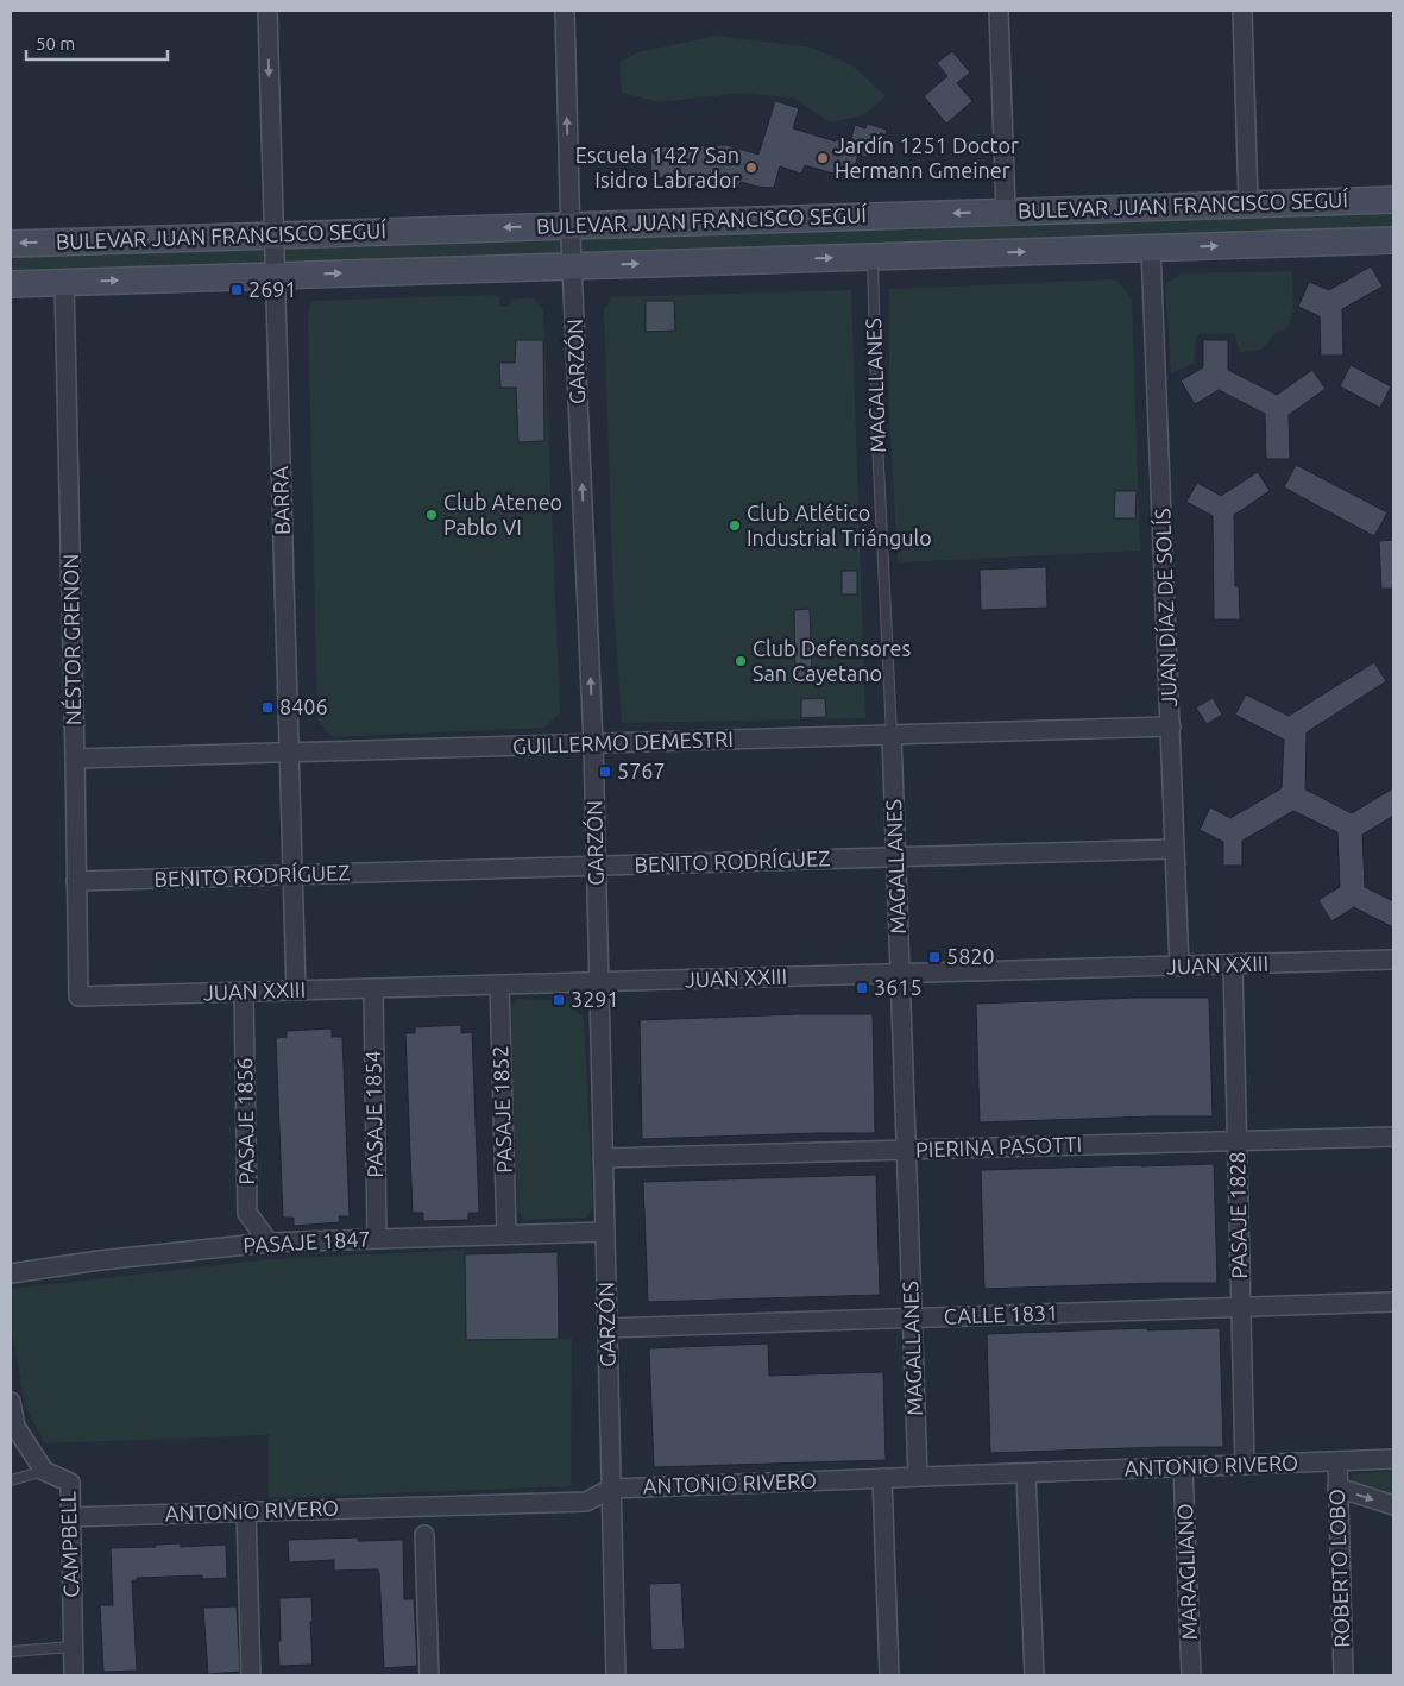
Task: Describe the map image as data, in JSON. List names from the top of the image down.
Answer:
{
  "streets": {
    "main road": ["BULEVAR JUAN FRANCISCO SEGUÍ"],
    "street": [
      "GARZÓN",
      "MAGALLANES",
      "BARRA",
      "JUAN DÍAZ DE SOLÍS",
      "NÉSTOR GRENON",
      "GUILLERMO DEMESTRI",
      "BENITO RODRÍGUEZ",
      "JUAN XXIII",
      "PASAJE 1852",
      "PASAJE 1854",
      "PASAJE 1856",
      "PIERINA PASOTTI",
      "PASAJE 1828",
      "PASAJE 1847",
      "CALLE 1831",
      "ANTONIO RIVERO",
      "CAMPBELL",
      "ROBERTO LOBO",
      "MARAGLIANO"
    ]
  },
  "crossings": [
    ["BULEVAR JUAN FRANCISCO SEGUÍ", "GARZÓN"],
    ["BULEVAR JUAN FRANCISCO SEGUÍ", "MAGALLANES"],
    ["BULEVAR JUAN FRANCISCO SEGUÍ", "BARRA"],
    ["BULEVAR JUAN FRANCISCO SEGUÍ", "JUAN DÍAZ DE SOLÍS"],
    ["BULEVAR JUAN FRANCISCO SEGUÍ", "NÉSTOR GRENON"],
    ["GARZÓN", "GUILLERMO DEMESTRI"],
    ["GARZÓN", "BENITO RODRÍGUEZ"],
    ["GARZÓN", "JUAN XXIII"],
    ["GARZÓN", "PIERINA PASOTTI"],
    ["GARZÓN", "PASAJE 1847"],
    ["GARZÓN", "CALLE 1831"],
    ["GARZÓN", "ANTONIO RIVERO"],
    ["MAGALLANES", "GUILLERMO DEMESTRI"],
    ["MAGALLANES", "BENITO RODRÍGUEZ"],
    ["MAGALLANES", "JUAN XXIII"],
    ["MAGALLANES", "PIERINA PASOTTI"],
    ["MAGALLANES", "CALLE 1831"],
    ["MAGALLANES", "ANTONIO RIVERO"],
    ["BARRA", "GUILLERMO DEMESTRI"],
    ["BARRA", "BENITO RODRÍGUEZ"],
    ["BARRA", "JUAN XXIII"],
    ["JUAN DÍAZ DE SOLÍS", "GUILLERMO DEMESTRI"],
    ["JUAN DÍAZ DE SOLÍS", "BENITO RODRÍGUEZ"],
    ["JUAN DÍAZ DE SOLÍS", "JUAN XXIII"],
    ["NÉSTOR GRENON", "GUILLERMO DEMESTRI"],
    ["NÉSTOR GRENON", "BENITO RODRÍGUEZ"],
    ["NÉSTOR GRENON", "JUAN XXIII"],
    ["JUAN XXIII", "PASAJE 1852"],
    ["JUAN XXIII", "PASAJE 1854"],
    ["JUAN XXIII", "PASAJE 1856"],
    ["JUAN XXIII", "PASAJE 1828"],
    ["PASAJE 1852", "PASAJE 1847"],
    ["PASAJE 1854", "PASAJE 1847"],
    ["PASAJE 1856", "PASAJE 1847"],
    ["PIERINA PASOTTI", "PASAJE 1828"],
    ["PASAJE 1828", "CALLE 1831"],
    ["PASAJE 1828", "ANTONIO RIVERO"],
    ["ANTONIO RIVERO", "CAMPBELL"],
    ["ANTONIO RIVERO", "ROBERTO LOBO"],
    ["ANTONIO RIVERO", "MARAGLIANO"]
  ],
  "one_way": ["GARZÓN"],
  "places": {
    "other": [
      "Jardín 1251 Doctor Hermann Gmeiner",
      "Escuela 1427 San Isidro Labrador",
      "Club Ateneo Pablo VI",
      "Club Atlético Industrial Triángulo",
      "Club Defensores San Cayetano"
    ],
    "transit": [
      "2691",
      "8406",
      "5767",
      "5820",
      "3615",
      "3291"
    ]
  },
  "scale_bar": "50 m"
}
